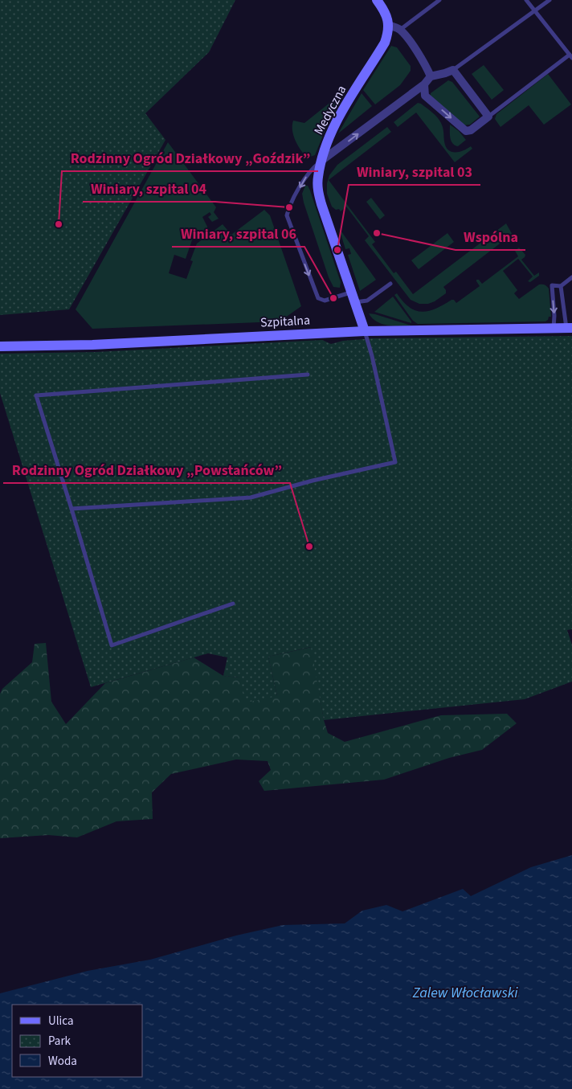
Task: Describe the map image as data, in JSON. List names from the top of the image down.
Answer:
{
  "streets": {
    "street": ["Medyczna", "Szpitalna"]
  },
  "crossings": [
    ["Medyczna", "Szpitalna"]
  ],
  "water": ["Zalew Włocławski"],
  "places": [
    "Winiary, szpital 04",
    "Rodzinny Ogród Działkowy „Goździk”",
    "Wspólna",
    "Winiary, szpital 03",
    "Winiary, szpital 06",
    "Rodzinny Ogród Działkowy „Powstańców”"
  ],
  "legend": ["Ulica", "Park", "Woda"]
}
